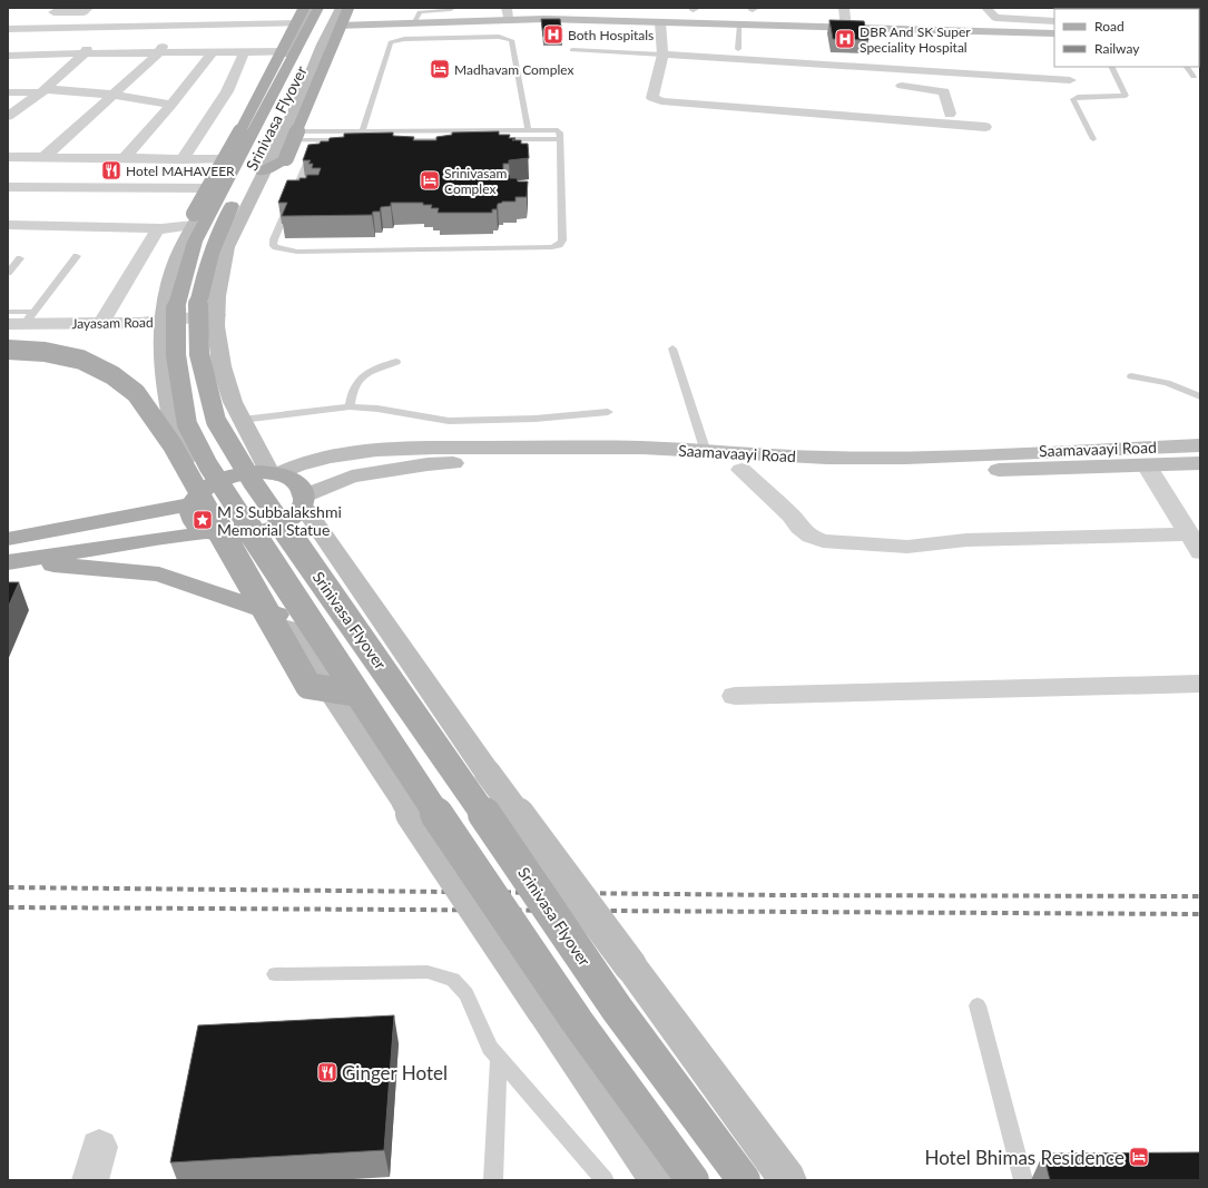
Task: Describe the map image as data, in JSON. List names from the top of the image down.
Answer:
{
  "streets": {
    "main road": ["Srinivasa Flyover"],
    "street": ["Jayasam Road", "Saamavaayi Road"]
  },
  "places": {
    "hospital": ["Both Hospitals", "DBR And SK Super Speciality Hospital"],
    "hotel": ["Madhavam Complex", "Srinivasam Complex", "Hotel Bhimas Residence"],
    "restaurant": ["Hotel MAHAVEER", "Ginger Hotel"],
    "place": ["M S Subbalakshmi Memorial Statue"]
  },
  "legend": ["Road", "Railway"]
}
